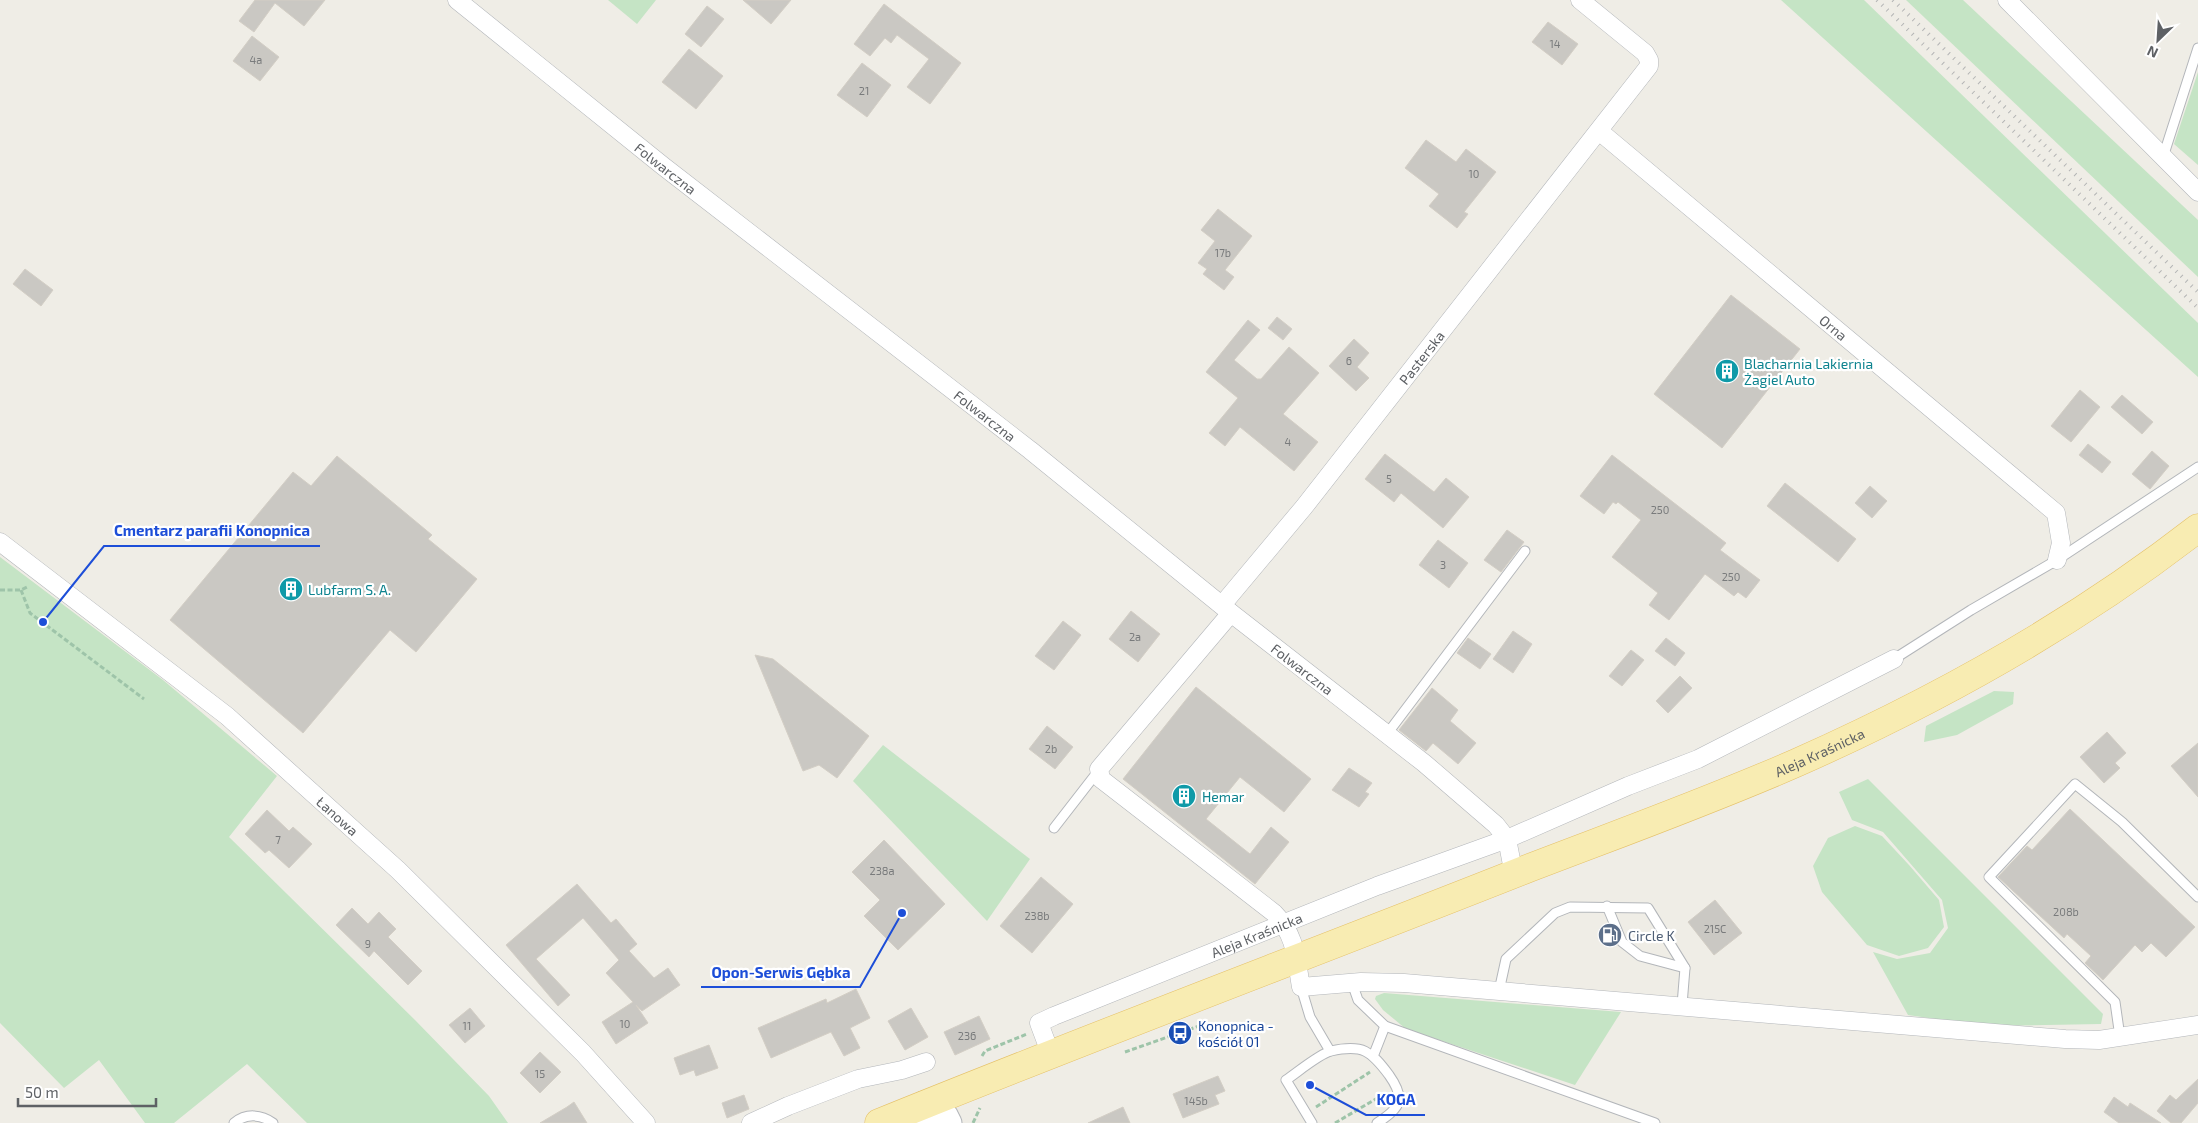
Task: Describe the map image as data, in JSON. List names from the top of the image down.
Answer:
{
  "streets": {
    "main road": ["Aleja Kraśnicka"],
    "street": [
      "Folwarczna",
      "Orna",
      "Pasterska",
      "Łanowa"
    ]
  },
  "crossings": [
    ["Folwarczna", "Pasterska"],
    ["Folwarczna", "Aleja Kraśnicka"],
    ["Orna", "Pasterska"]
  ],
  "places": {
    "building": ["Blacharnia Lakiernia Żagiel Auto", "Lubfarm S. A.", "Hemar"],
    "other": ["Cmentarz parafii Konopnica", "Opon-Serwis Gębka", "KOGA"],
    "fuel station": ["Circle K"],
    "bus stop": ["Konopnica - kościół 01"]
  },
  "house_numbers": [
    "14",
    "4a",
    "21",
    "10",
    "17b",
    "6",
    "4",
    "5",
    "250",
    "3",
    "250",
    "2a",
    "2b",
    "7",
    "238a",
    "208b",
    "238b",
    "215C",
    "9",
    "10",
    "11",
    "236",
    "15",
    "145b"
  ],
  "scale_bar": "50 m",
  "north": "bottom left"
}
